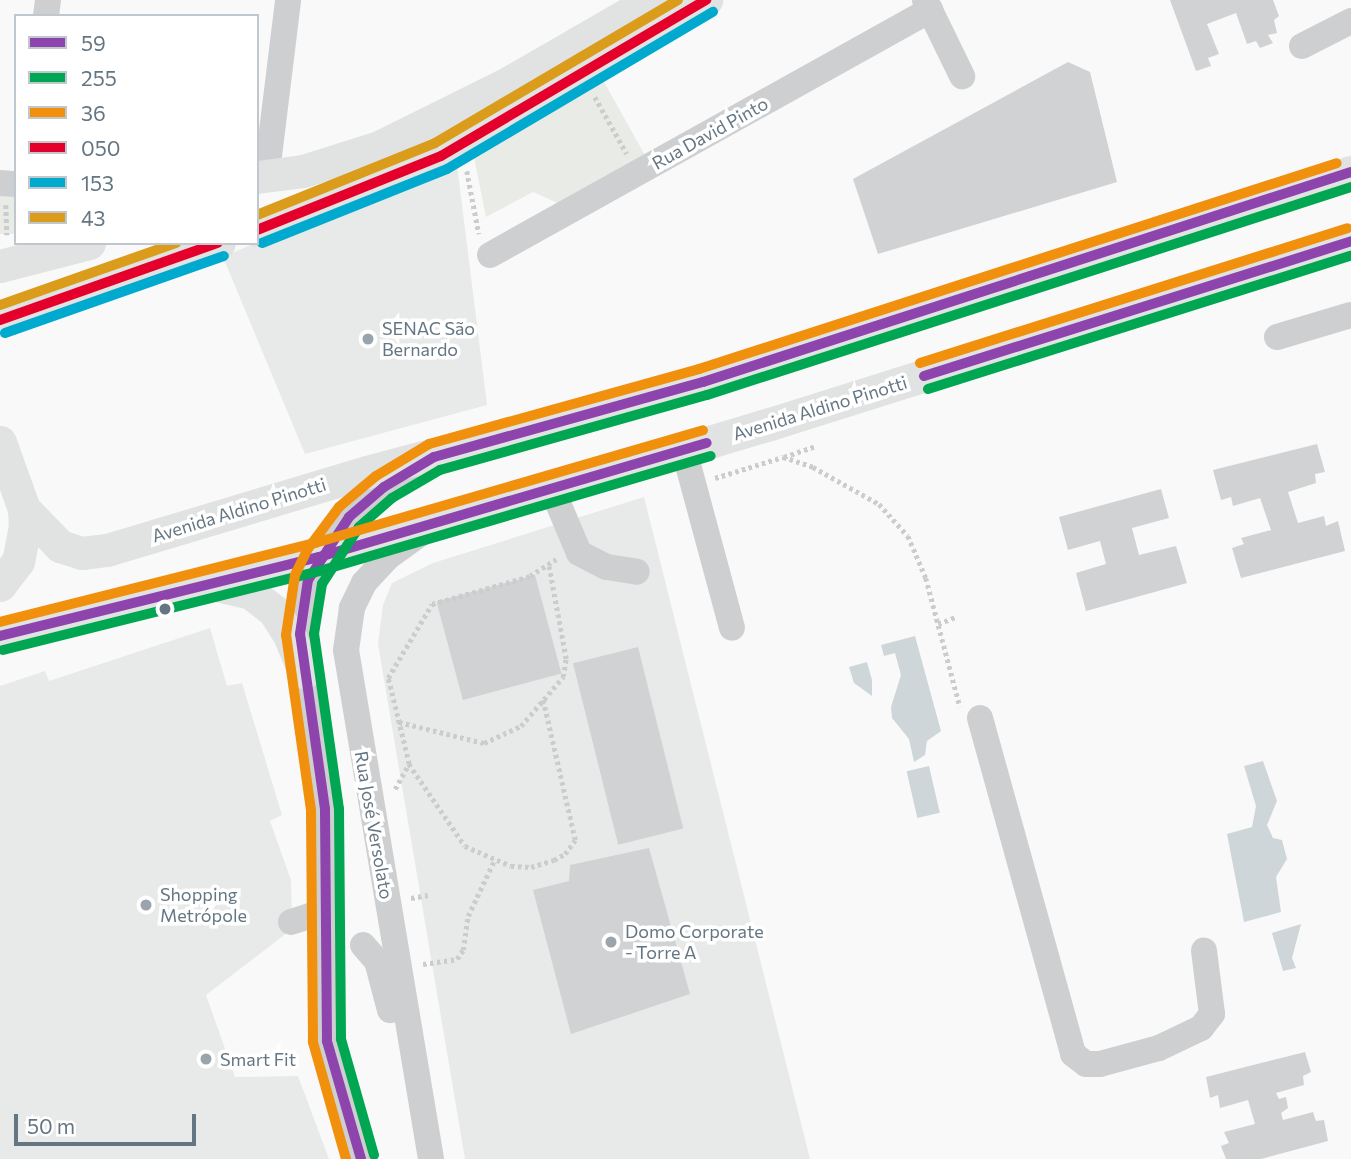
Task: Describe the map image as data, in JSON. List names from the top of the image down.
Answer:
{
  "streets": {
    "main road": ["Avenida Aldino Pinotti"],
    "street": ["Rua David Pinto", "Rua José Versolato"]
  },
  "crossings": [
    ["Avenida Aldino Pinotti", "Rua José Versolato"]
  ],
  "places": [
    "SENAC São Bernardo",
    "Shopping Metrópole",
    "Domo Corporate - Torre A",
    "Smart Fit"
  ],
  "lines": [
    "transit line 050",
    "transit line 43",
    "transit line 153",
    "transit line 36",
    "transit line 59",
    "transit line 255"
  ],
  "legend": [
    "59",
    "255",
    "36",
    "050",
    "153",
    "43"
  ],
  "scale_bar": "50 m"
}
